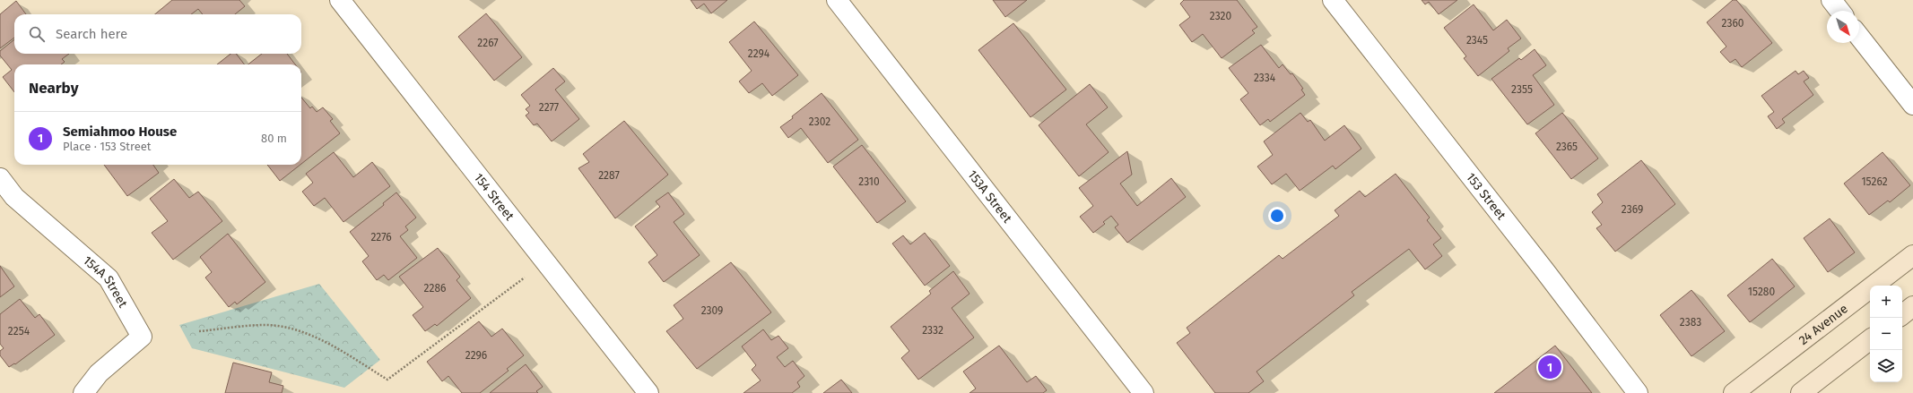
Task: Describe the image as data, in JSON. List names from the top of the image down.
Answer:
{
  "streets": {
    "main road": ["24 Avenue"],
    "street": [
      "153 Street",
      "154 Street",
      "153A Street",
      "154A Street"
    ]
  },
  "house_numbers": [
    "2320",
    "2360",
    "2345",
    "2267",
    "2294",
    "2334",
    "2355",
    "2277",
    "2302",
    "2365",
    "2287",
    "2310",
    "15262",
    "2369",
    "2276",
    "2286",
    "15280",
    "2309",
    "2383",
    "2332",
    "2254",
    "2296"
  ],
  "north": "bottom right",
  "page": {
    "search": "Search here",
    "heading": "Nearby",
    "list": [
      {
        "mark": "1",
        "name": "Semiahmoo House",
        "note": "Place · 153 Street",
        "value": "80 m"
      }
    ],
    "map_buttons": ["+", "−"],
    "pins": "1"
  }
}
